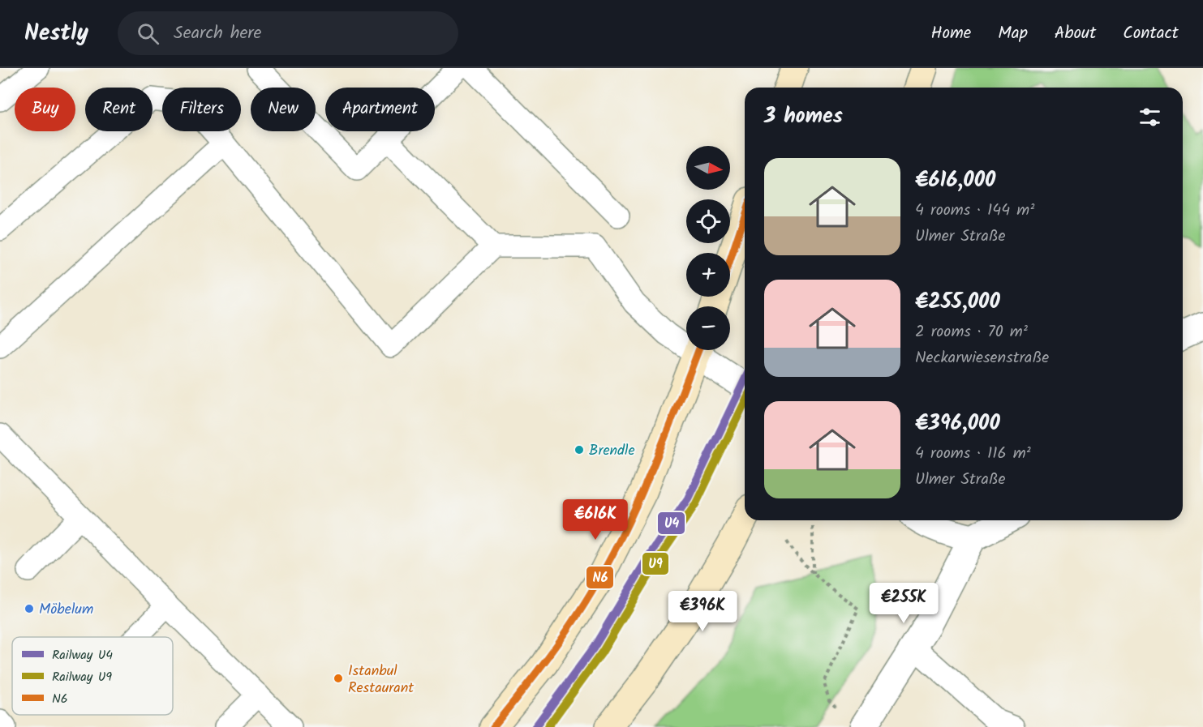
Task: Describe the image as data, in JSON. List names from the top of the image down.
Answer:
{
  "places": ["Brendle", "Möbelum", "Istanbul Restaurant"],
  "lines": ["transit line N6", "rail line U4", "rail line U9"],
  "legend": ["Railway U4", "Railway U9", "N6"],
  "north": "right",
  "page": {
    "header": "Nestly",
    "search": "Search here",
    "nav": [
      "Home",
      "Map",
      "About",
      "Contact"
    ],
    "chip": [
      "Buy",
      "Rent",
      "Filters",
      "New",
      "Apartment"
    ],
    "heading": "3 homes",
    "map_buttons": ["+", "−"],
    "list": [
      {
        "name": "€616,000",
        "note": "4 rooms · 144 m² · Ulmer Straße"
      },
      {
        "name": "€255,000",
        "note": "2 rooms · 70 m² · Neckarwiesenstraße"
      },
      {
        "name": "€396,000",
        "note": "4 rooms · 116 m² · Ulmer Straße"
      }
    ],
    "price": ["€616K", "€255K", "€396K"]
  }
}
